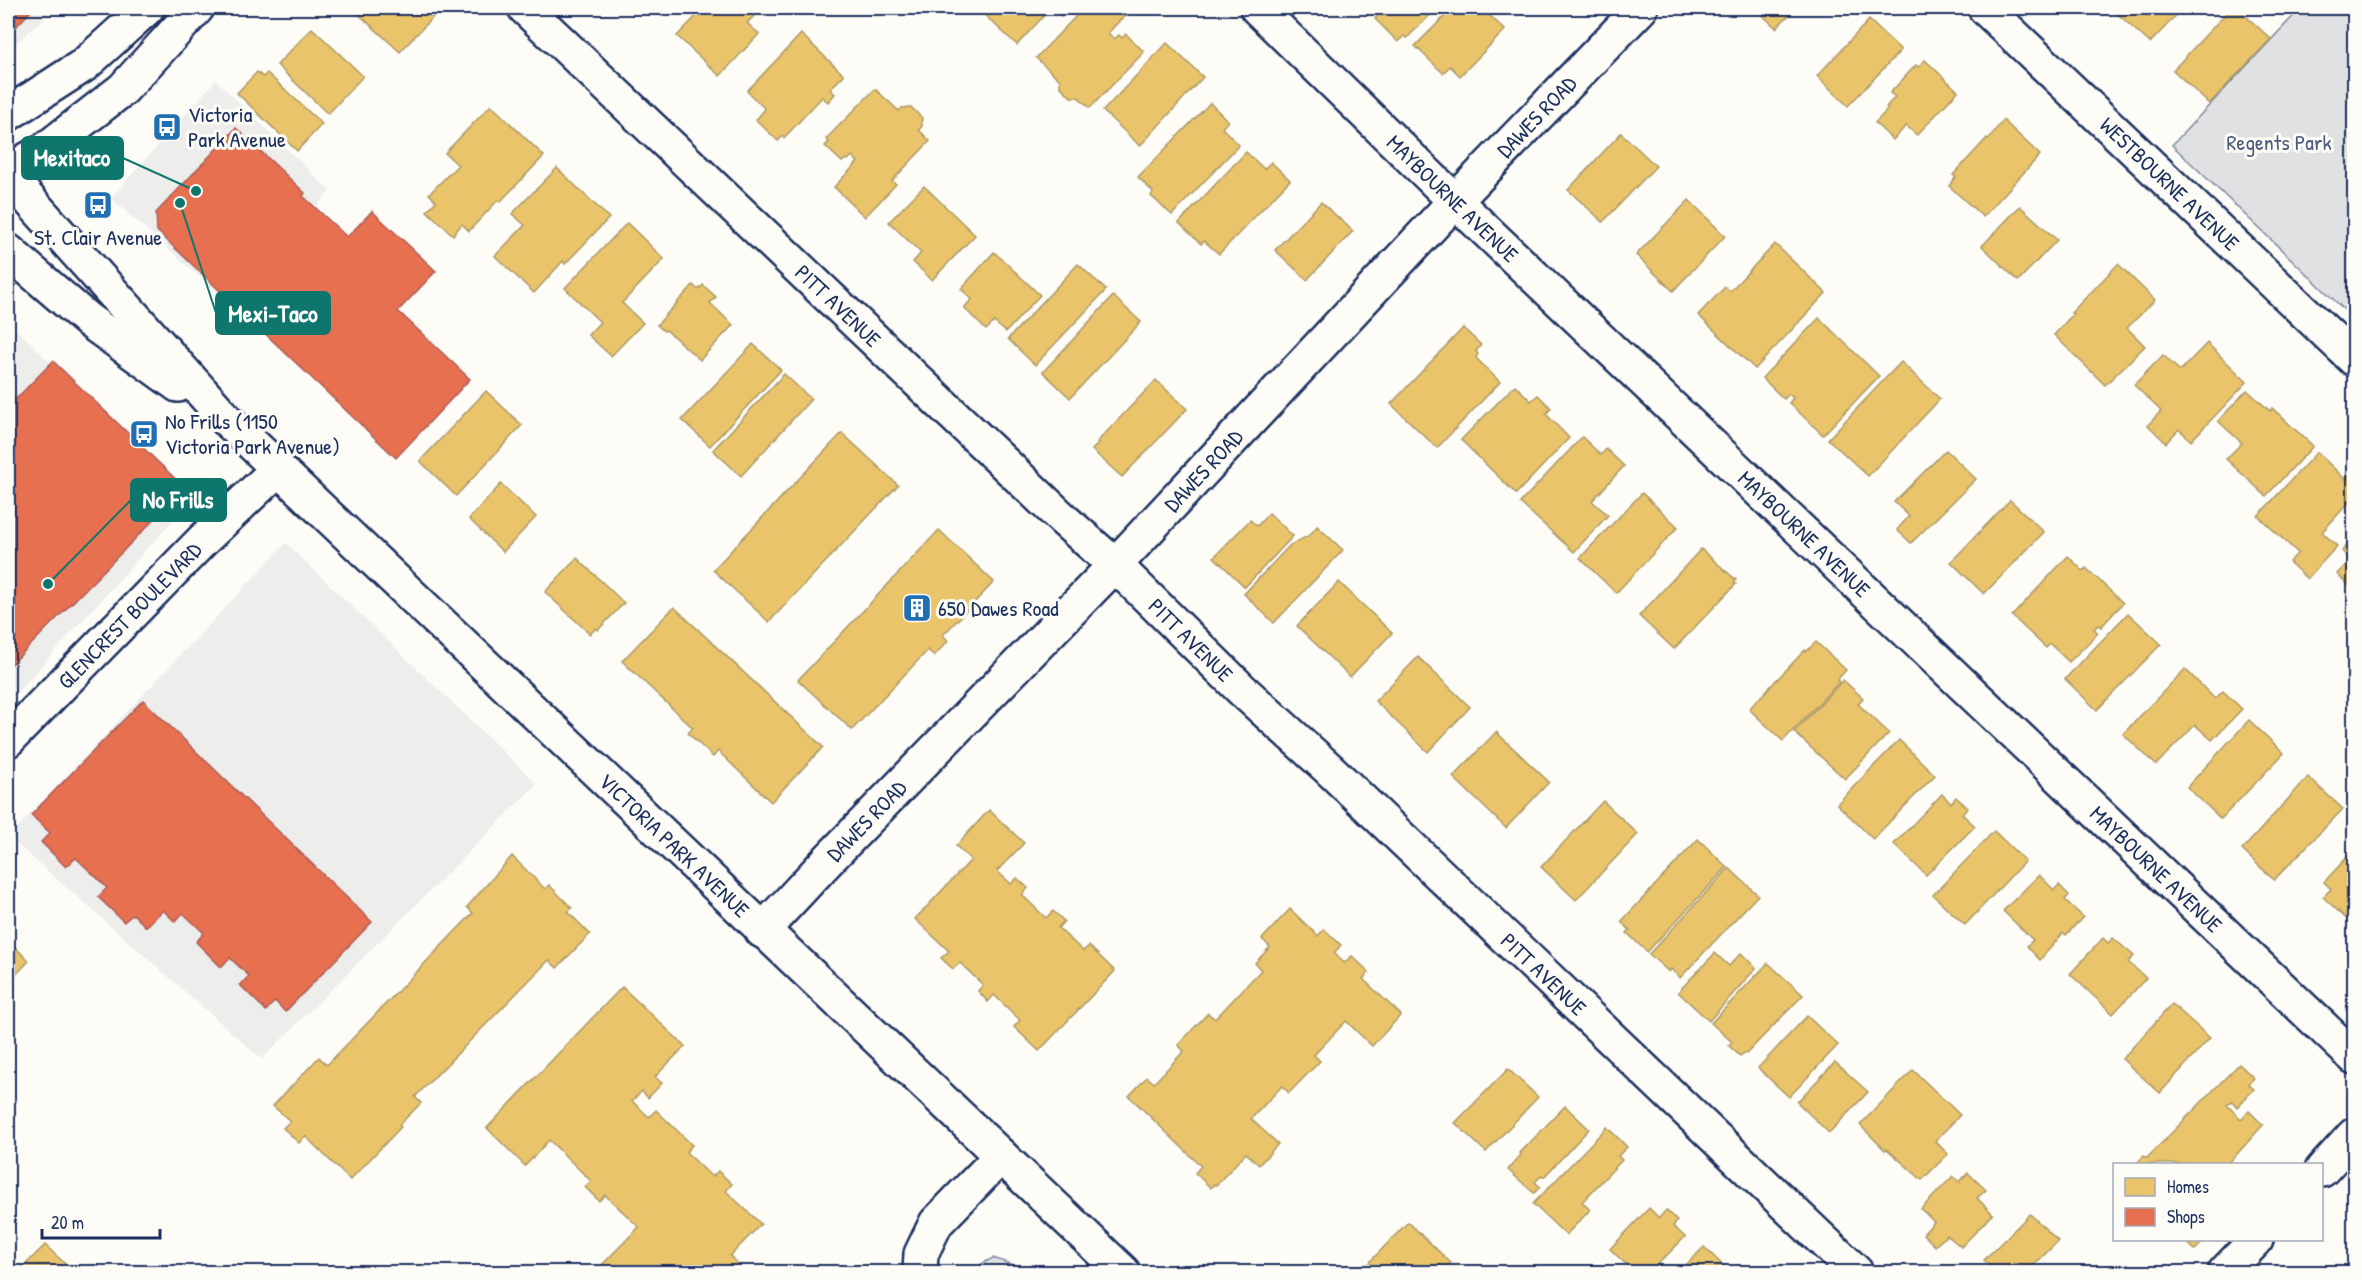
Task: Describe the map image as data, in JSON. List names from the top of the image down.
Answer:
{
  "streets": {
    "street": [
      "DAWES ROAD",
      "WESTBOURNE AVENUE",
      "MAYBOURNE AVENUE",
      "PITT AVENUE",
      "GLENCREST BOULEVARD",
      "VICTORIA PARK AVENUE"
    ]
  },
  "crossings": [
    ["DAWES ROAD", "MAYBOURNE AVENUE"],
    ["DAWES ROAD", "PITT AVENUE"],
    ["DAWES ROAD", "VICTORIA PARK AVENUE"],
    ["GLENCREST BOULEVARD", "VICTORIA PARK AVENUE"]
  ],
  "parks": ["Regents Park"],
  "places": {
    "bus stop": ["Victoria Park Avenue", "St. Clair Avenue", "No Frills (1150 Victoria Park Avenue)"],
    "other": ["Mexitaco", "Mexi-Taco", "No Frills"],
    "building": ["650 Dawes Road"]
  },
  "legend": ["Homes", "Shops"],
  "scale_bar": "20 m"
}
